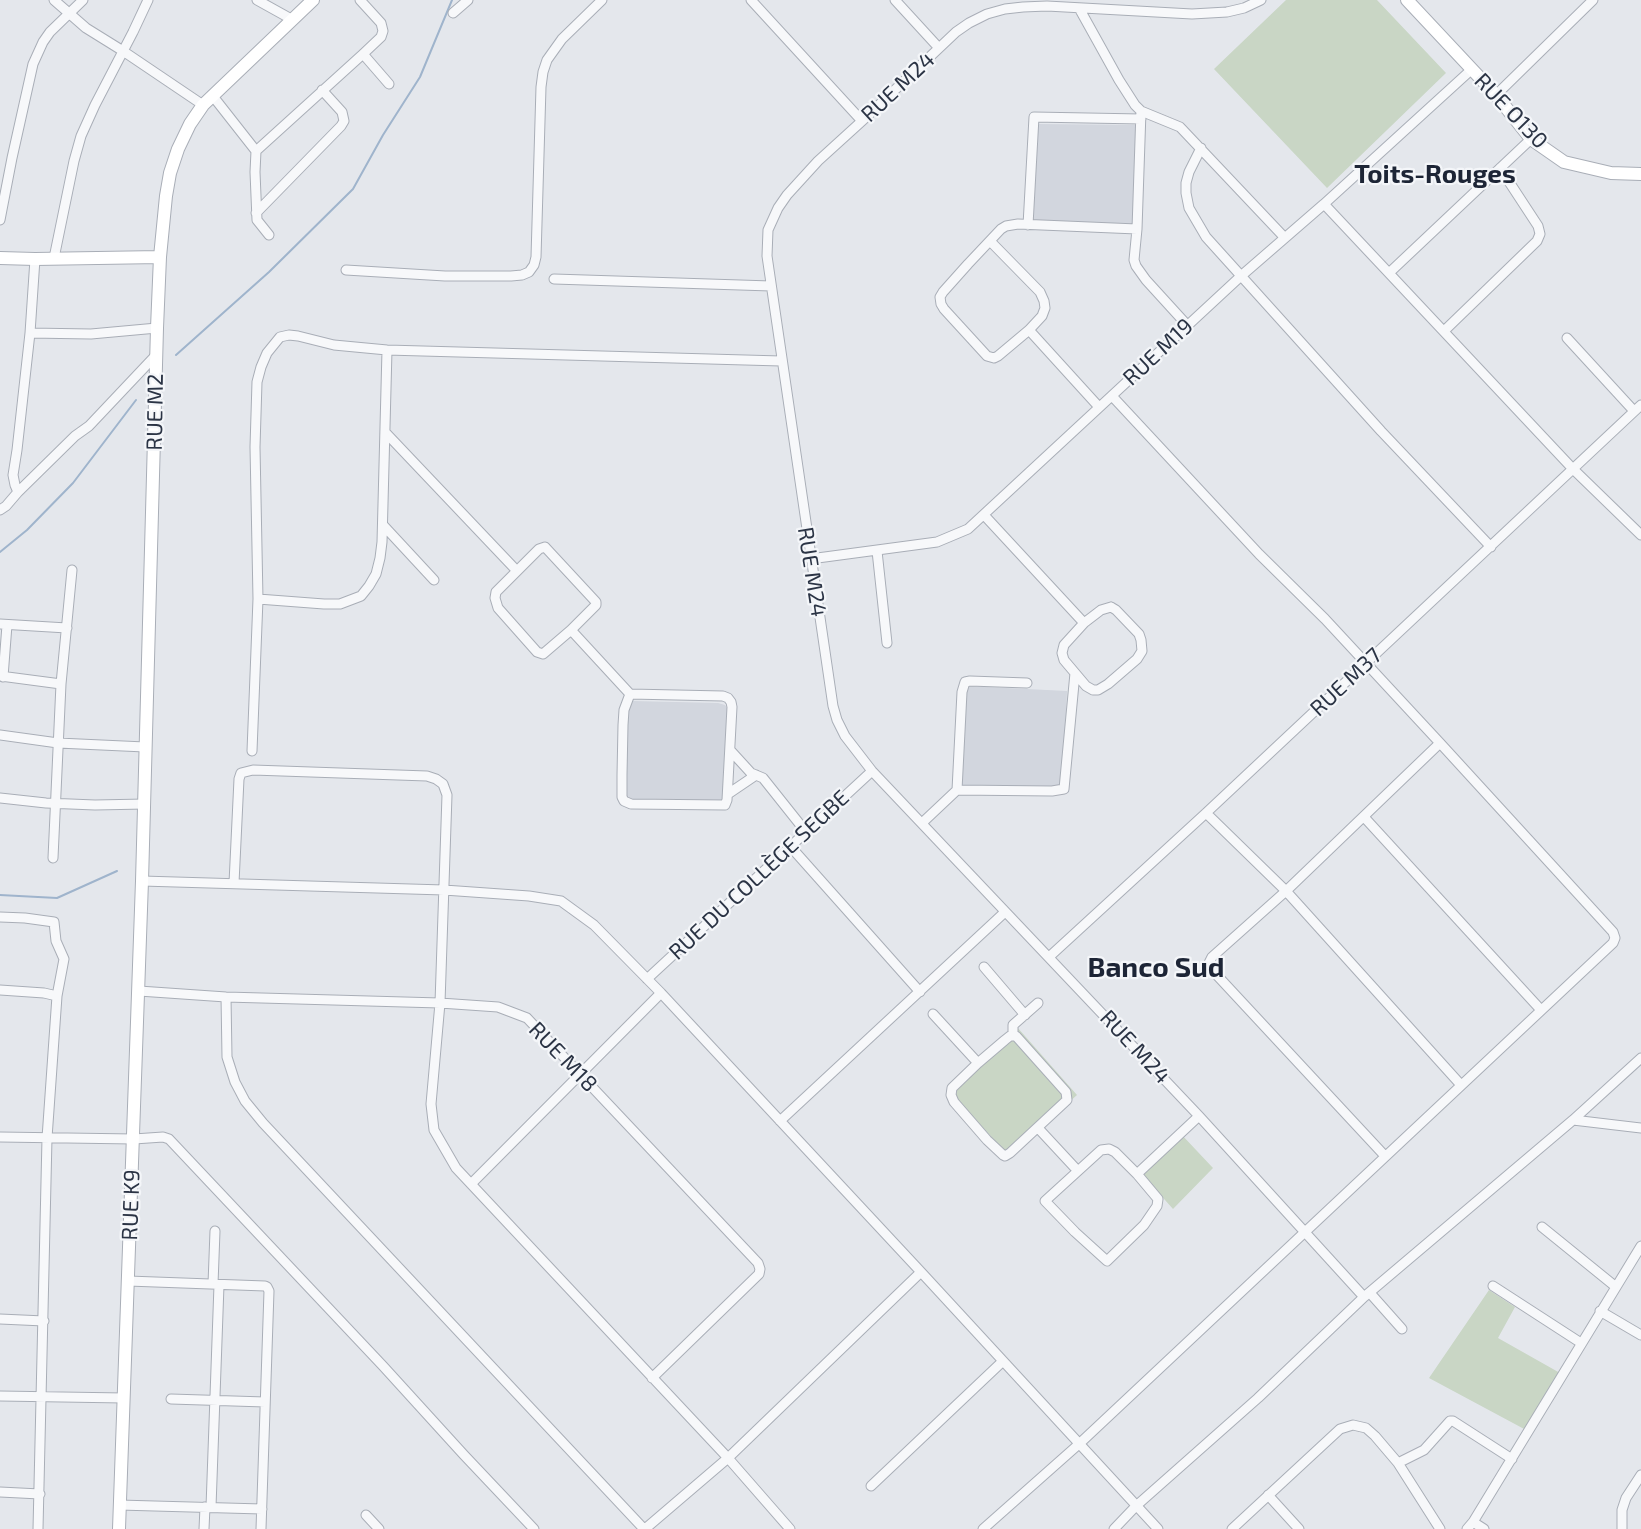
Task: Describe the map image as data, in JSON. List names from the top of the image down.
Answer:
{
  "streets": {
    "street": [
      "RUE M24",
      "RUE O130",
      "RUE M19",
      "RUE M2",
      "RUE M37",
      "RUE DU COLLÈGE SEGBE",
      "RUE M18",
      "RUE K9"
    ]
  },
  "crossings": [
    ["RUE M24", "RUE M19"],
    ["RUE M24", "RUE M37"],
    ["RUE M24", "RUE DU COLLÈGE SEGBE"],
    ["RUE O130", "RUE M19"],
    ["RUE M2", "RUE K9"],
    ["RUE M18", "RUE K9"]
  ],
  "districts": ["Toits-Rouges", "Banco Sud"]
}
